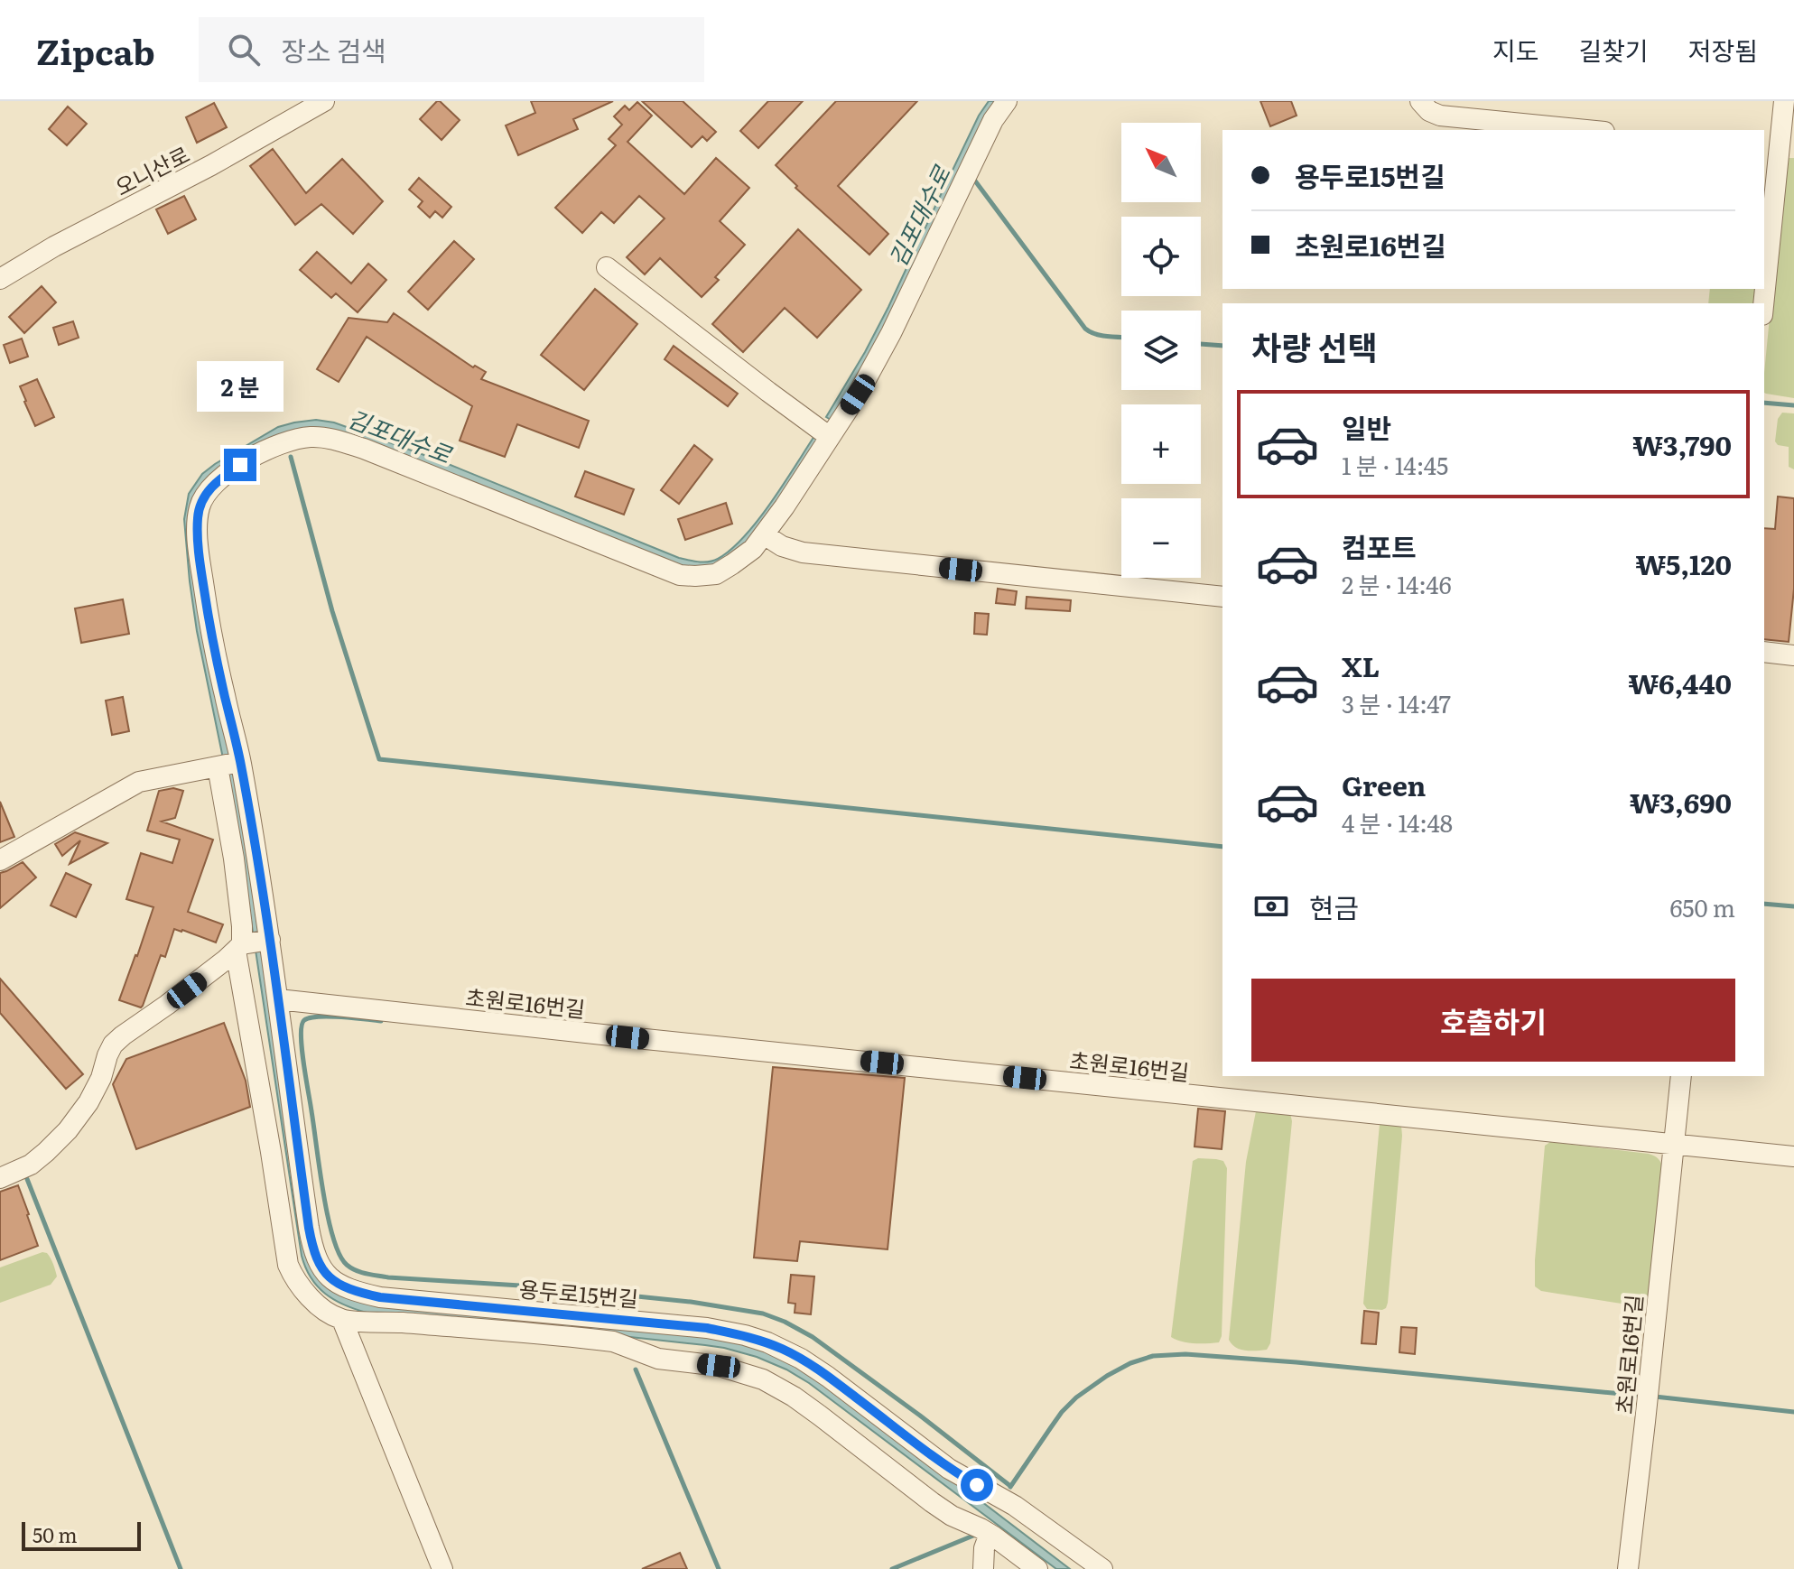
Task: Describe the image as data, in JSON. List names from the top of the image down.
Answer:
{
  "streets": {
    "street": ["오니산로", "초원로16번길", "용두로15번길"]
  },
  "crossings": [
    ["초원로16번길", "용두로15번길"]
  ],
  "water": ["김포대수로"],
  "scale_bar": "50 m",
  "north": "top left",
  "page": {
    "header": "Zipcab",
    "search": "장소 검색",
    "nav": ["지도", "길찾기", "저장됨"],
    "map_buttons": ["+", "−"],
    "banner": ["용두로15번길", "초원로16번길"],
    "heading": "차량 선택",
    "bubble": "2 분",
    "list": [
      {
        "name": "일반",
        "note": "1 분 · 14:45",
        "value": "₩3,790"
      },
      {
        "name": "컴포트",
        "note": "2 분 · 14:46",
        "value": "₩5,120"
      },
      {
        "name": "XL",
        "note": "3 분 · 14:47",
        "value": "₩6,440"
      },
      {
        "name": "Green",
        "note": "4 분 · 14:48",
        "value": "₩3,690"
      }
    ],
    "pay": ["현금", "650 m"],
    "buttons": "호출하기",
    "scale": "50 m"
  }
}
